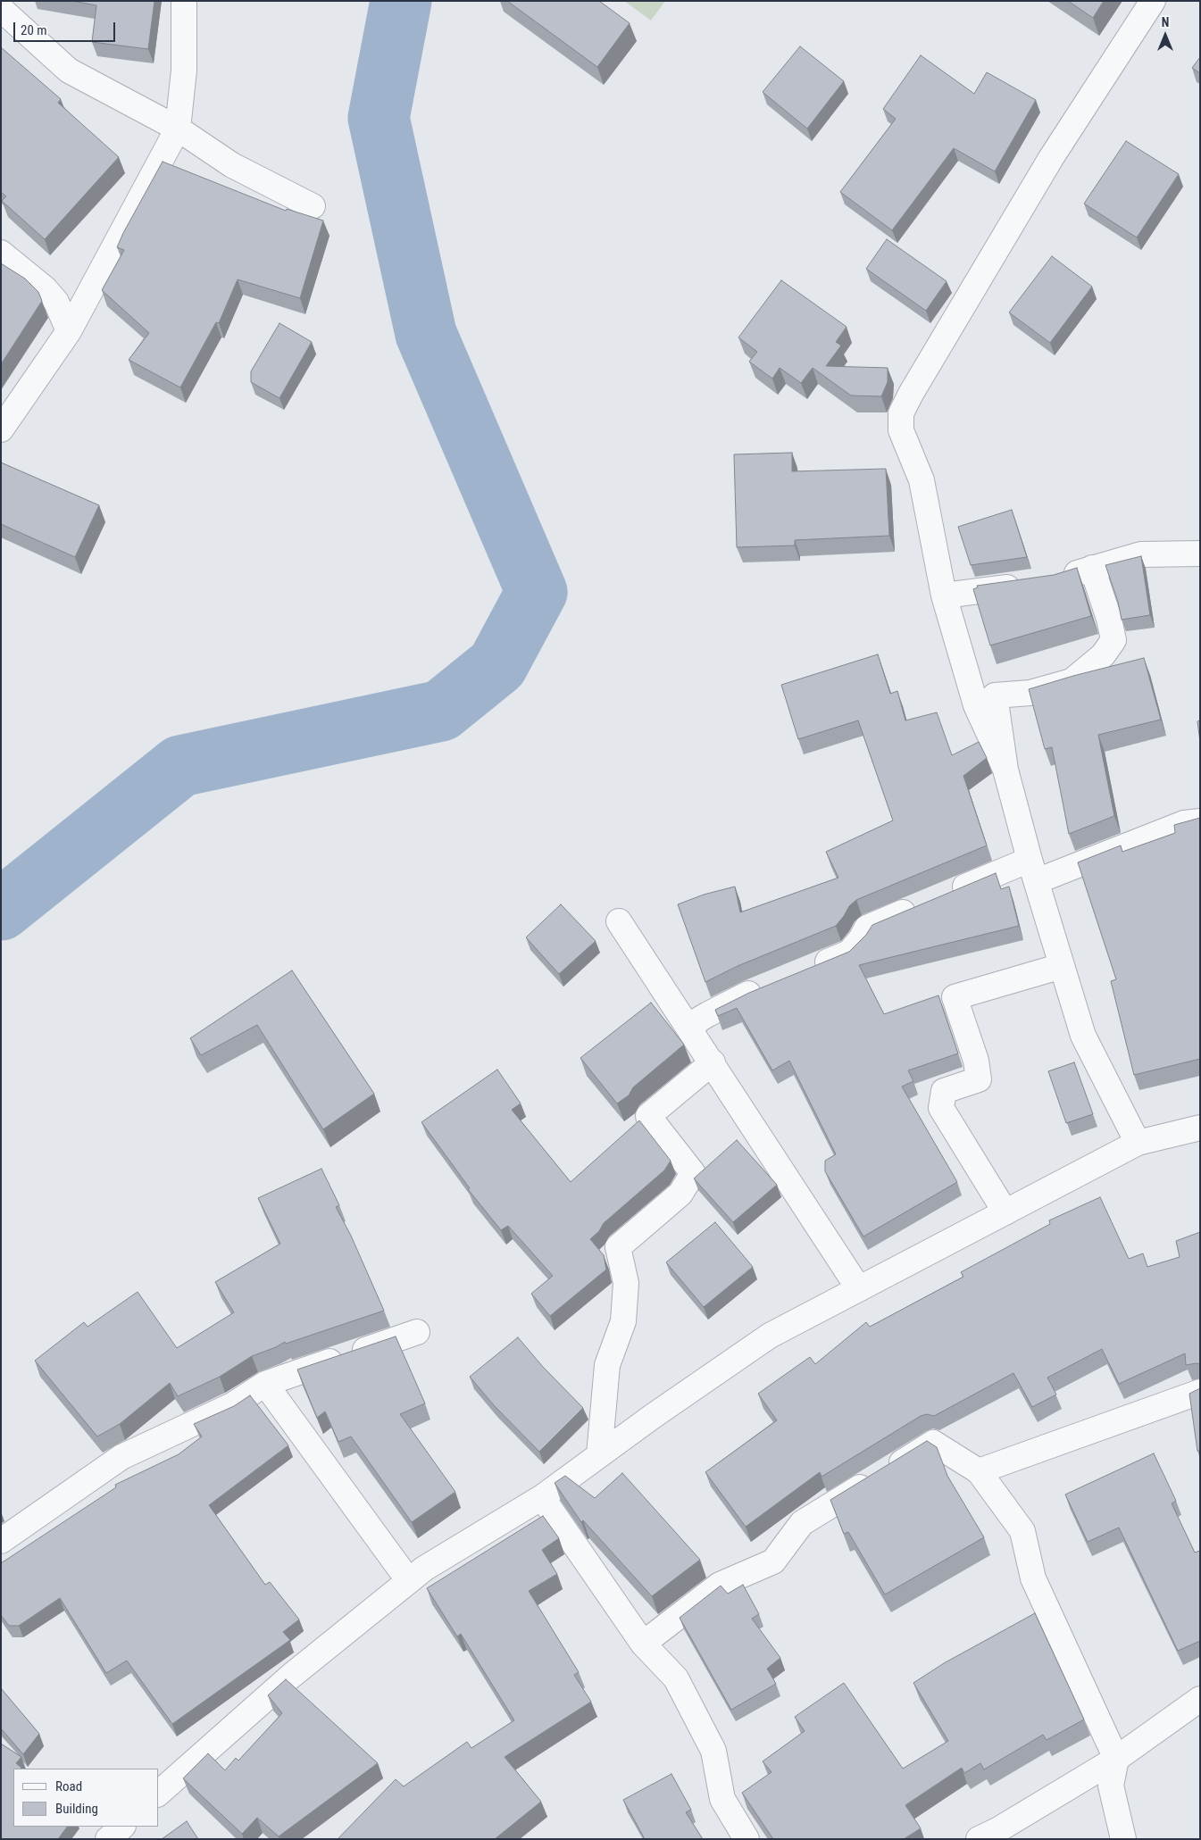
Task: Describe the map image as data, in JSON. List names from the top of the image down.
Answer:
{
  "legend": ["Road", "Building"],
  "scale_bar": "20 m",
  "north": "top"
}
